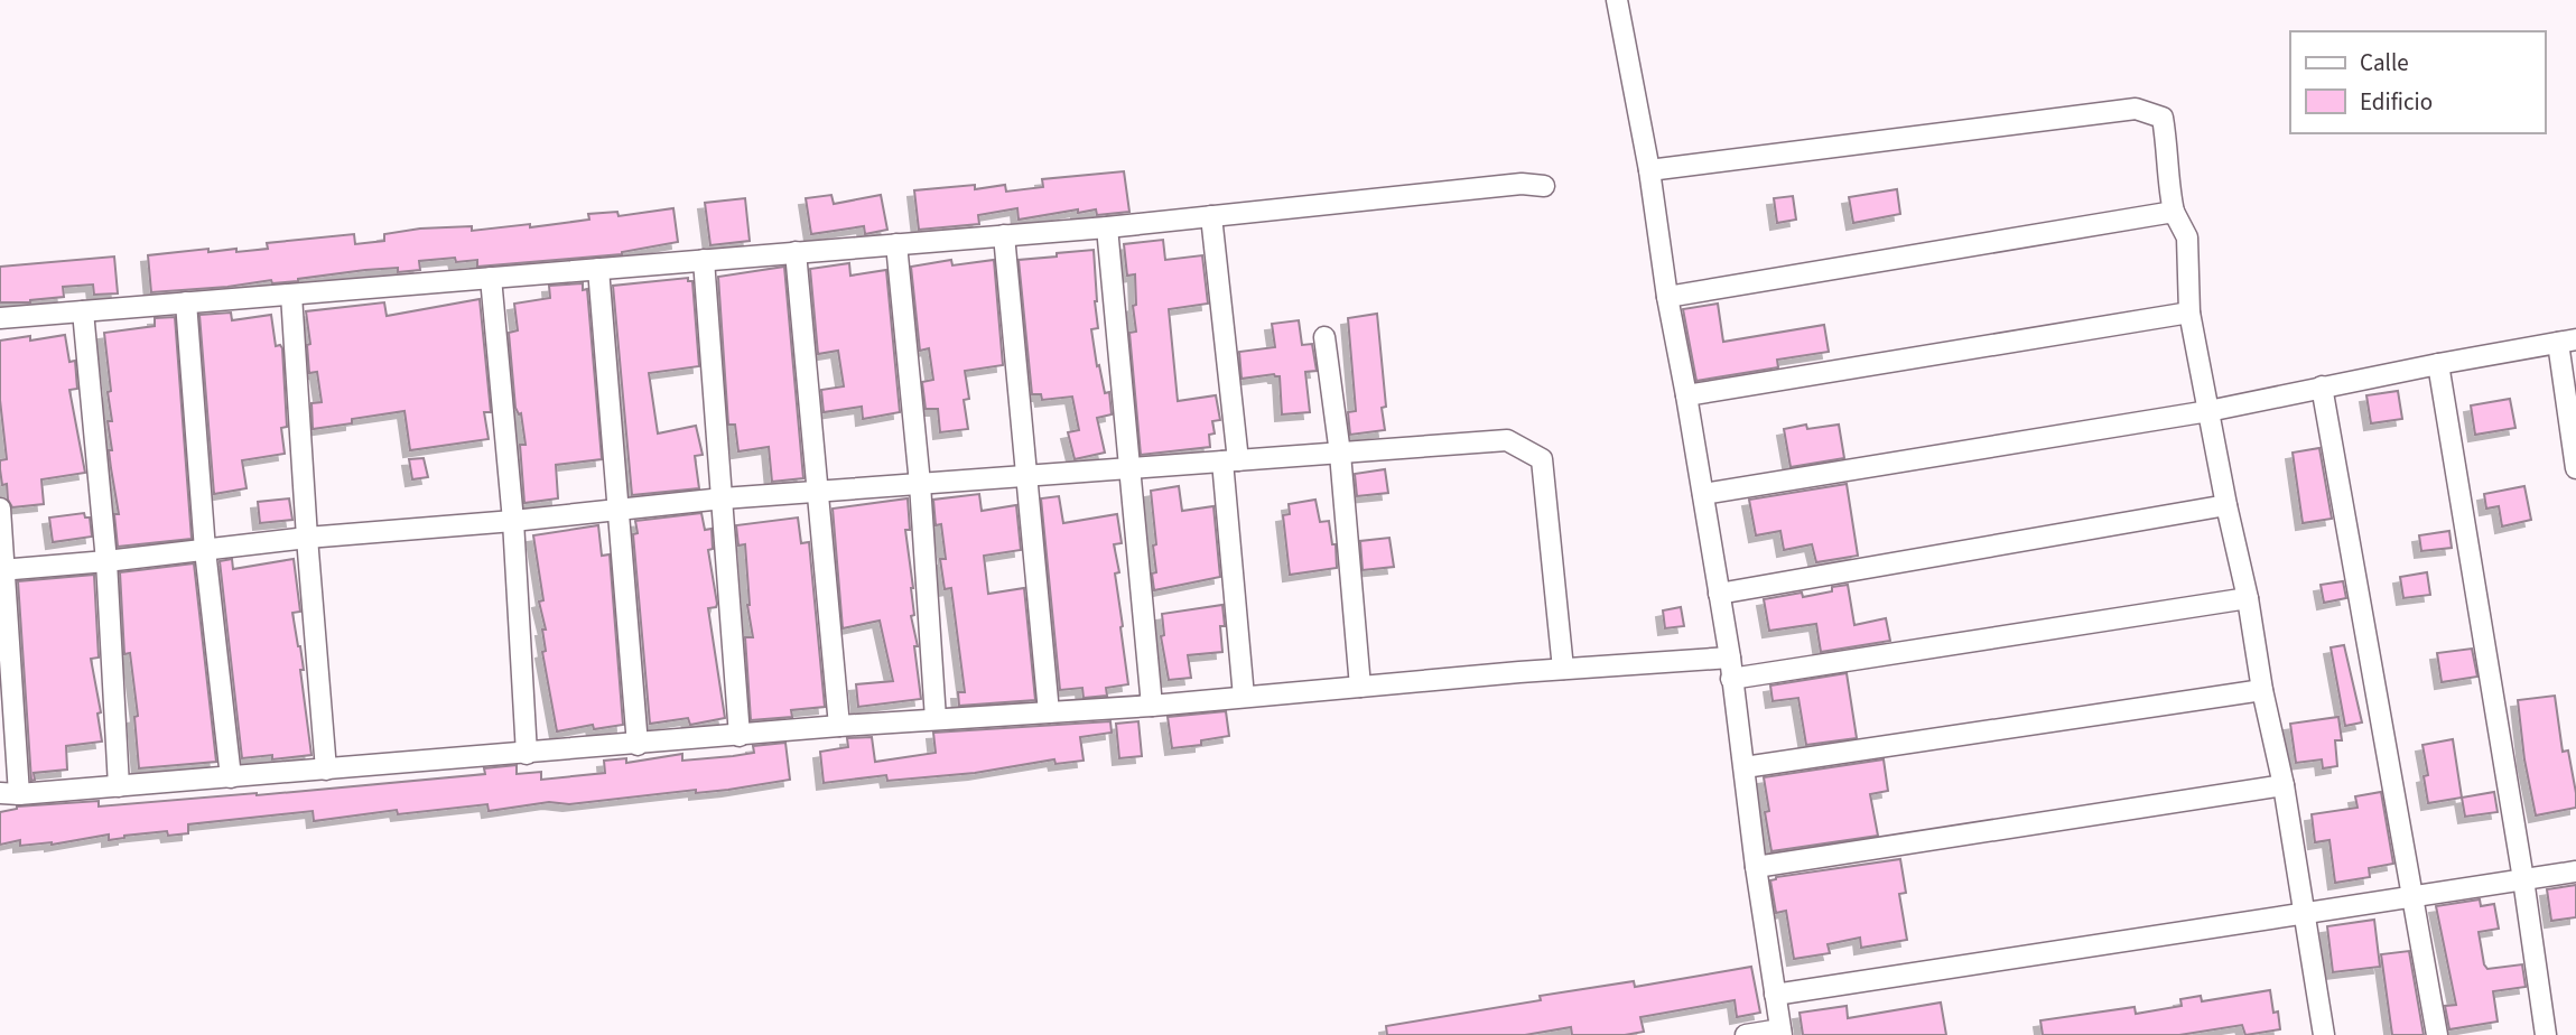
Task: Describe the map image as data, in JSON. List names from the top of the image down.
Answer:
{
  "legend": ["Calle", "Edificio"]
}
